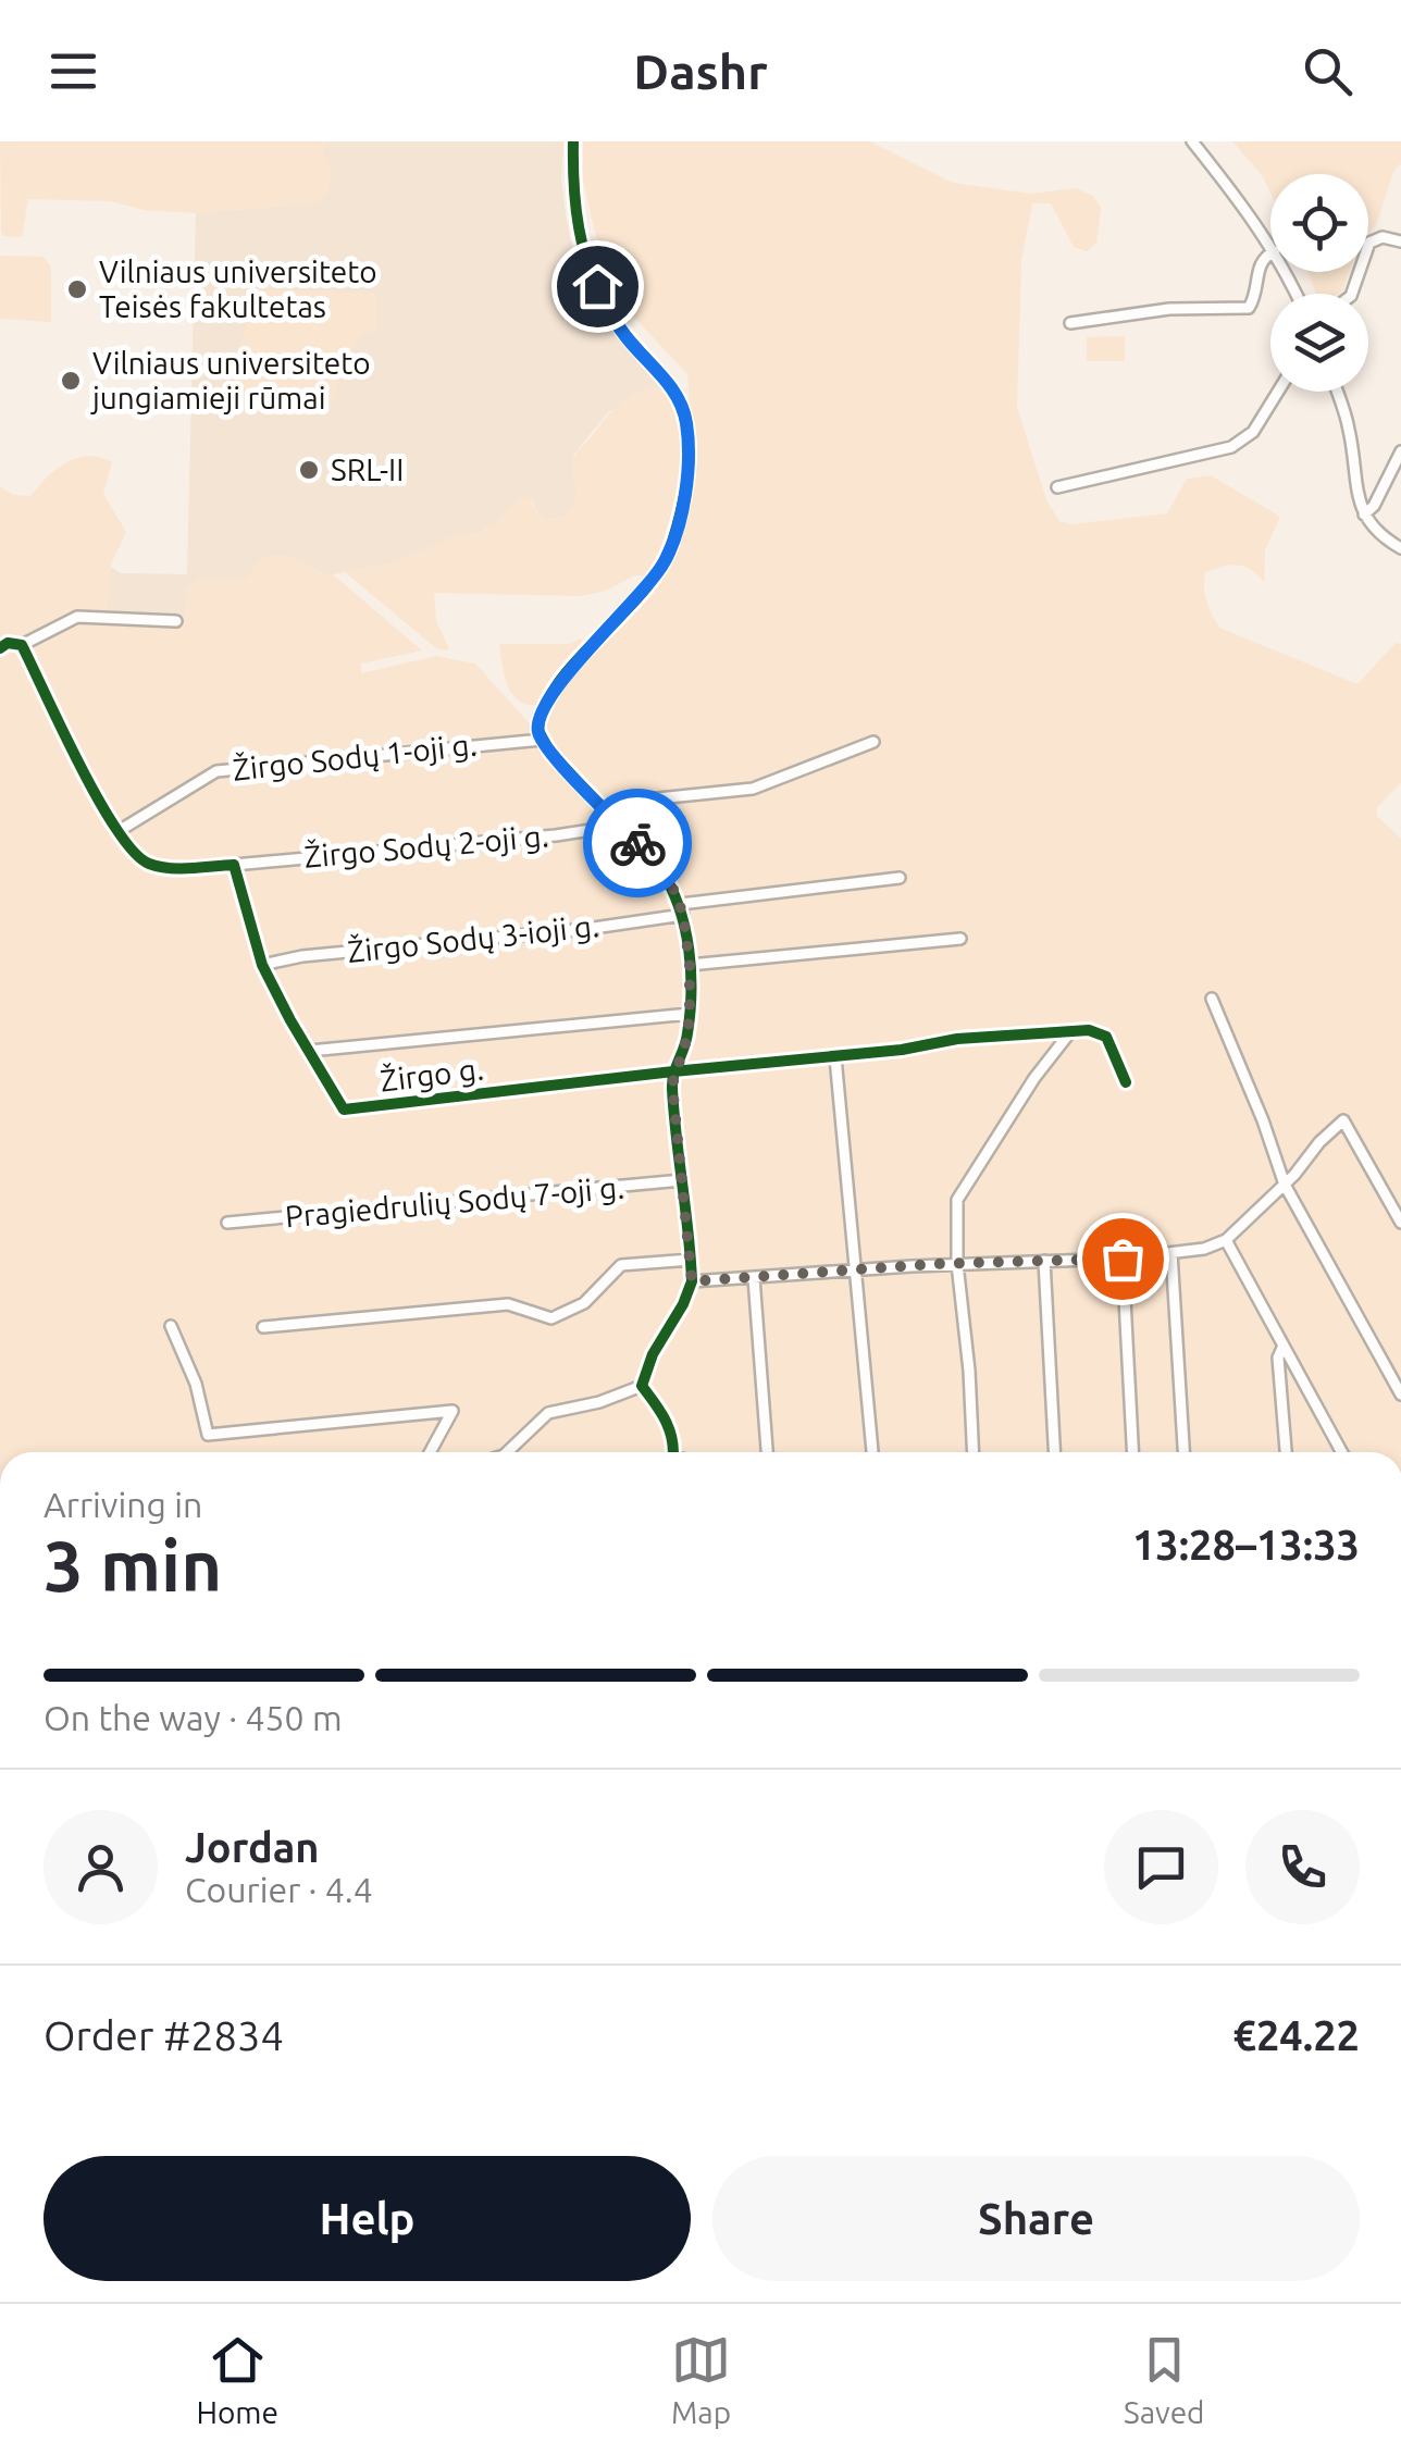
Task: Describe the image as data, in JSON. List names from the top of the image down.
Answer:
{
  "streets": {
    "street": [
      "Žirgo Sodų 1-oji g.",
      "Žirgo Sodų 2-oji g.",
      "Žirgo Sodų 3-ioji g.",
      "Žirgo g.",
      "Pragiedrulių Sodų 7-oji g."
    ]
  },
  "crossings": [
    ["Žirgo Sodų 2-oji g.", "Žirgo g."],
    ["Žirgo Sodų 3-ioji g.", "Žirgo g."]
  ],
  "places": ["Vilniaus universiteto Teisės fakultetas", "Vilniaus universiteto jungiamieji rūmai", "SRL-II"],
  "page": {
    "header": "Dashr",
    "heading": ["3 min", "Arriving in", "13:28–13:33"],
    "panel": [
      "Jordan",
      "Courier · 4.4",
      "Order #2834",
      "€24.22"
    ],
    "bar": "On the way · 450 m",
    "buttons": ["Help", "Share"],
    "tabs": ["Home", "Map", "Saved"]
  }
}
